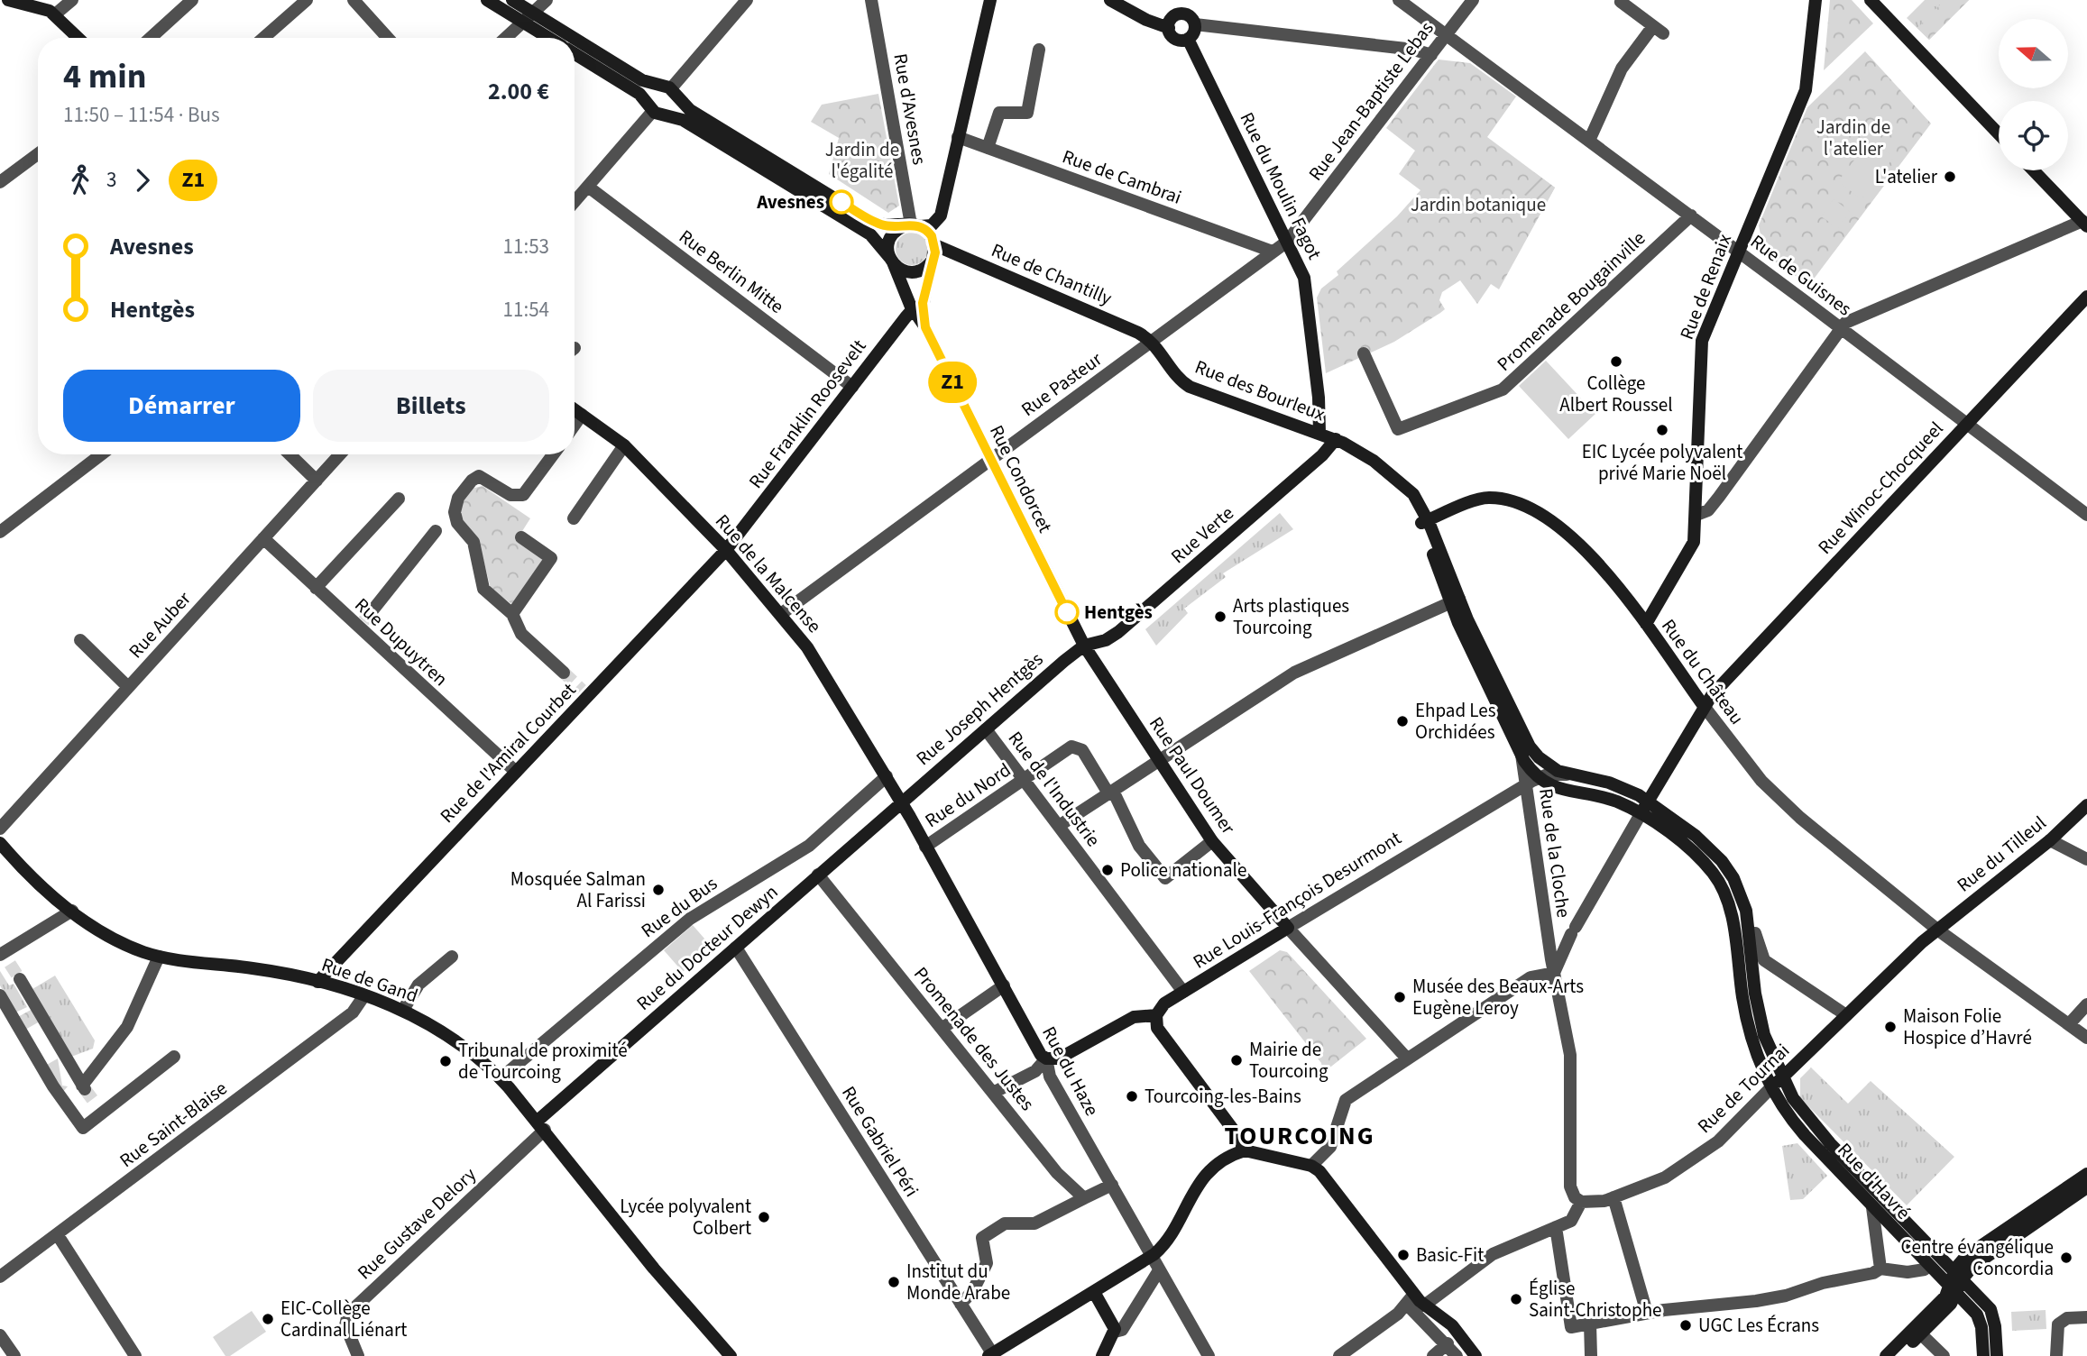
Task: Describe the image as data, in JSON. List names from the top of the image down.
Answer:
{
  "streets": {
    "main road": [
      "Rue du Moulin Fagot",
      "Rue de Chantilly",
      "Rue de Renaix",
      "Rue des Bourleux",
      "Rue Franklin Roosevelt",
      "Rue Condorcet",
      "Rue Winoc-Chocqueel",
      "Rue Verte",
      "Rue de la Malcense",
      "Rue du Château",
      "Rue Joseph Hentgès",
      "Rue de l'Amiral Courbet",
      "Rue Paul Doumer",
      "Rue du Tilleul",
      "Rue Louis-François Desurmont",
      "Rue du Docteur Dewyn",
      "Rue de Gand",
      "Rue du Haze",
      "Rue de Tournai",
      "Rue d'Havré"
    ],
    "street": [
      "Rue Jean-Baptiste Lebas",
      "Rue d'Avesnes",
      "Rue de Cambrai",
      "Rue Berlin Mitte",
      "Rue de Guisnes",
      "Promenade Bougainville",
      "Rue Pasteur",
      "Rue Auber",
      "Rue Dupuytren",
      "Rue de l'Industrie",
      "Rue du Nord",
      "Rue de la Cloche",
      "Rue du Bus",
      "Promenade des Justes",
      "Rue Saint-Blaise",
      "Rue Gabriel Péri",
      "Rue Gustave Delory"
    ]
  },
  "crossings": [
    ["Rue Jean-Baptiste Lebas", "Rue de Cambrai"],
    ["Rue Jean-Baptiste Lebas", "Rue du Moulin Fagot"],
    ["Rue Jean-Baptiste Lebas", "Rue de Guisnes"],
    ["Rue Jean-Baptiste Lebas", "Rue Pasteur"],
    ["Rue d'Avesnes", "Rue de Chantilly"],
    ["Rue d'Avesnes", "Rue Condorcet"],
    ["Rue de Cambrai", "Rue Pasteur"],
    ["Rue du Moulin Fagot", "Rue des Bourleux"],
    ["Rue Berlin Mitte", "Rue Franklin Roosevelt"],
    ["Rue de Chantilly", "Rue Pasteur"],
    ["Rue de Chantilly", "Rue des Bourleux"],
    ["Rue de Chantilly", "Rue Condorcet"],
    ["Rue de Guisnes", "Rue de Renaix"],
    ["Rue de Guisnes", "Promenade Bougainville"],
    ["Rue de Guisnes", "Rue Winoc-Chocqueel"],
    ["Rue de Renaix", "Rue du Château"],
    ["Rue Pasteur", "Rue des Bourleux"],
    ["Rue Pasteur", "Rue Condorcet"],
    ["Rue Pasteur", "Rue de la Malcense"],
    ["Rue des Bourleux", "Rue Verte"],
    ["Rue Franklin Roosevelt", "Rue Condorcet"],
    ["Rue Franklin Roosevelt", "Rue de la Malcense"],
    ["Rue Franklin Roosevelt", "Rue de l'Amiral Courbet"],
    ["Rue Condorcet", "Rue Verte"],
    ["Rue Condorcet", "Rue Joseph Hentgès"],
    ["Rue Condorcet", "Rue Paul Doumer"],
    ["Rue Winoc-Chocqueel", "Rue du Château"],
    ["Rue Winoc-Chocqueel", "Rue d'Havré"],
    ["Rue Verte", "Rue Joseph Hentgès"],
    ["Rue Verte", "Rue Paul Doumer"],
    ["Rue de la Malcense", "Rue Joseph Hentgès"],
    ["Rue de la Malcense", "Rue de l'Amiral Courbet"],
    ["Rue de la Malcense", "Rue du Bus"],
    ["Rue de la Malcense", "Rue du Docteur Dewyn"],
    ["Rue de la Malcense", "Rue du Haze"],
    ["Rue Auber", "Rue Dupuytren"],
    ["Rue Dupuytren", "Rue de l'Amiral Courbet"],
    ["Rue du Château", "Rue du Tilleul"],
    ["Rue du Château", "Rue de Tournai"],
    ["Rue Joseph Hentgès", "Rue Paul Doumer"],
    ["Rue Joseph Hentgès", "Rue de l'Industrie"],
    ["Rue Joseph Hentgès", "Rue du Docteur Dewyn"],
    ["Rue Joseph Hentgès", "Rue du Haze"],
    ["Rue de l'Amiral Courbet", "Rue de Gand"],
    ["Rue Paul Doumer", "Rue Louis-François Desurmont"],
    ["Rue de l'Industrie", "Rue du Nord"],
    ["Rue de l'Industrie", "Rue Louis-François Desurmont"],
    ["Rue du Nord", "Rue du Haze"],
    ["Rue de la Cloche", "Rue Louis-François Desurmont"],
    ["Rue de la Cloche", "Rue de Tournai"],
    ["Rue de la Cloche", "Rue d'Havré"],
    ["Rue du Tilleul", "Rue de Tournai"],
    ["Rue Louis-François Desurmont", "Rue d'Havré"],
    ["Rue du Bus", "Rue de Gand"],
    ["Rue du Docteur Dewyn", "Rue de Gand"],
    ["Rue du Docteur Dewyn", "Promenade des Justes"],
    ["Rue du Docteur Dewyn", "Rue du Haze"],
    ["Rue du Docteur Dewyn", "Rue Gabriel Péri"],
    ["Rue du Docteur Dewyn", "Rue Gustave Delory"],
    ["Rue de Gand", "Rue Saint-Blaise"],
    ["Rue de Gand", "Rue Gustave Delory"],
    ["Rue de Tournai", "Rue d'Havré"]
  ],
  "districts": ["TOURCOING"],
  "parks": ["Jardin de l'atelier", "Jardin de l'égalité", "Jardin botanique"],
  "places": [
    "L'atelier",
    "Avesnes",
    "Collège Albert Roussel",
    "EIC Lycée polyvalent privé Marie Noël",
    "Hentgès",
    "Arts plastiques Tourcoing",
    "Ehpad Les Orchidées",
    "Police nationale",
    "Mosquée Salman Al Farissi",
    "Musée des Beaux-Arts Eugène Leroy",
    "Maison Folie Hospice d’Havré",
    "Mairie de Tourcoing",
    "Tribunal de proximité de Tourcoing",
    "Tourcoing-les-Bains",
    "Lycée polyvalent Colbert",
    "Basic-Fit",
    "Centre évangélique Concordia",
    "Institut du Monde Arabe",
    "Église Saint-Christophe",
    "EIC-Collège Cardinal Liénart",
    "UGC Les Écrans"
  ],
  "lines": ["bus line Z1"],
  "north": "left",
  "page": {
    "on_map": "Z1",
    "heading": ["4 min", "11:50 – 11:54 · Bus", "2.00 €"],
    "legs": ["3", "Z1"],
    "list": [
      {
        "name": "Avesnes",
        "value": "11:53"
      },
      {
        "name": "Hentgès",
        "value": "11:54"
      }
    ],
    "buttons": ["Démarrer", "Billets"]
  }
}
